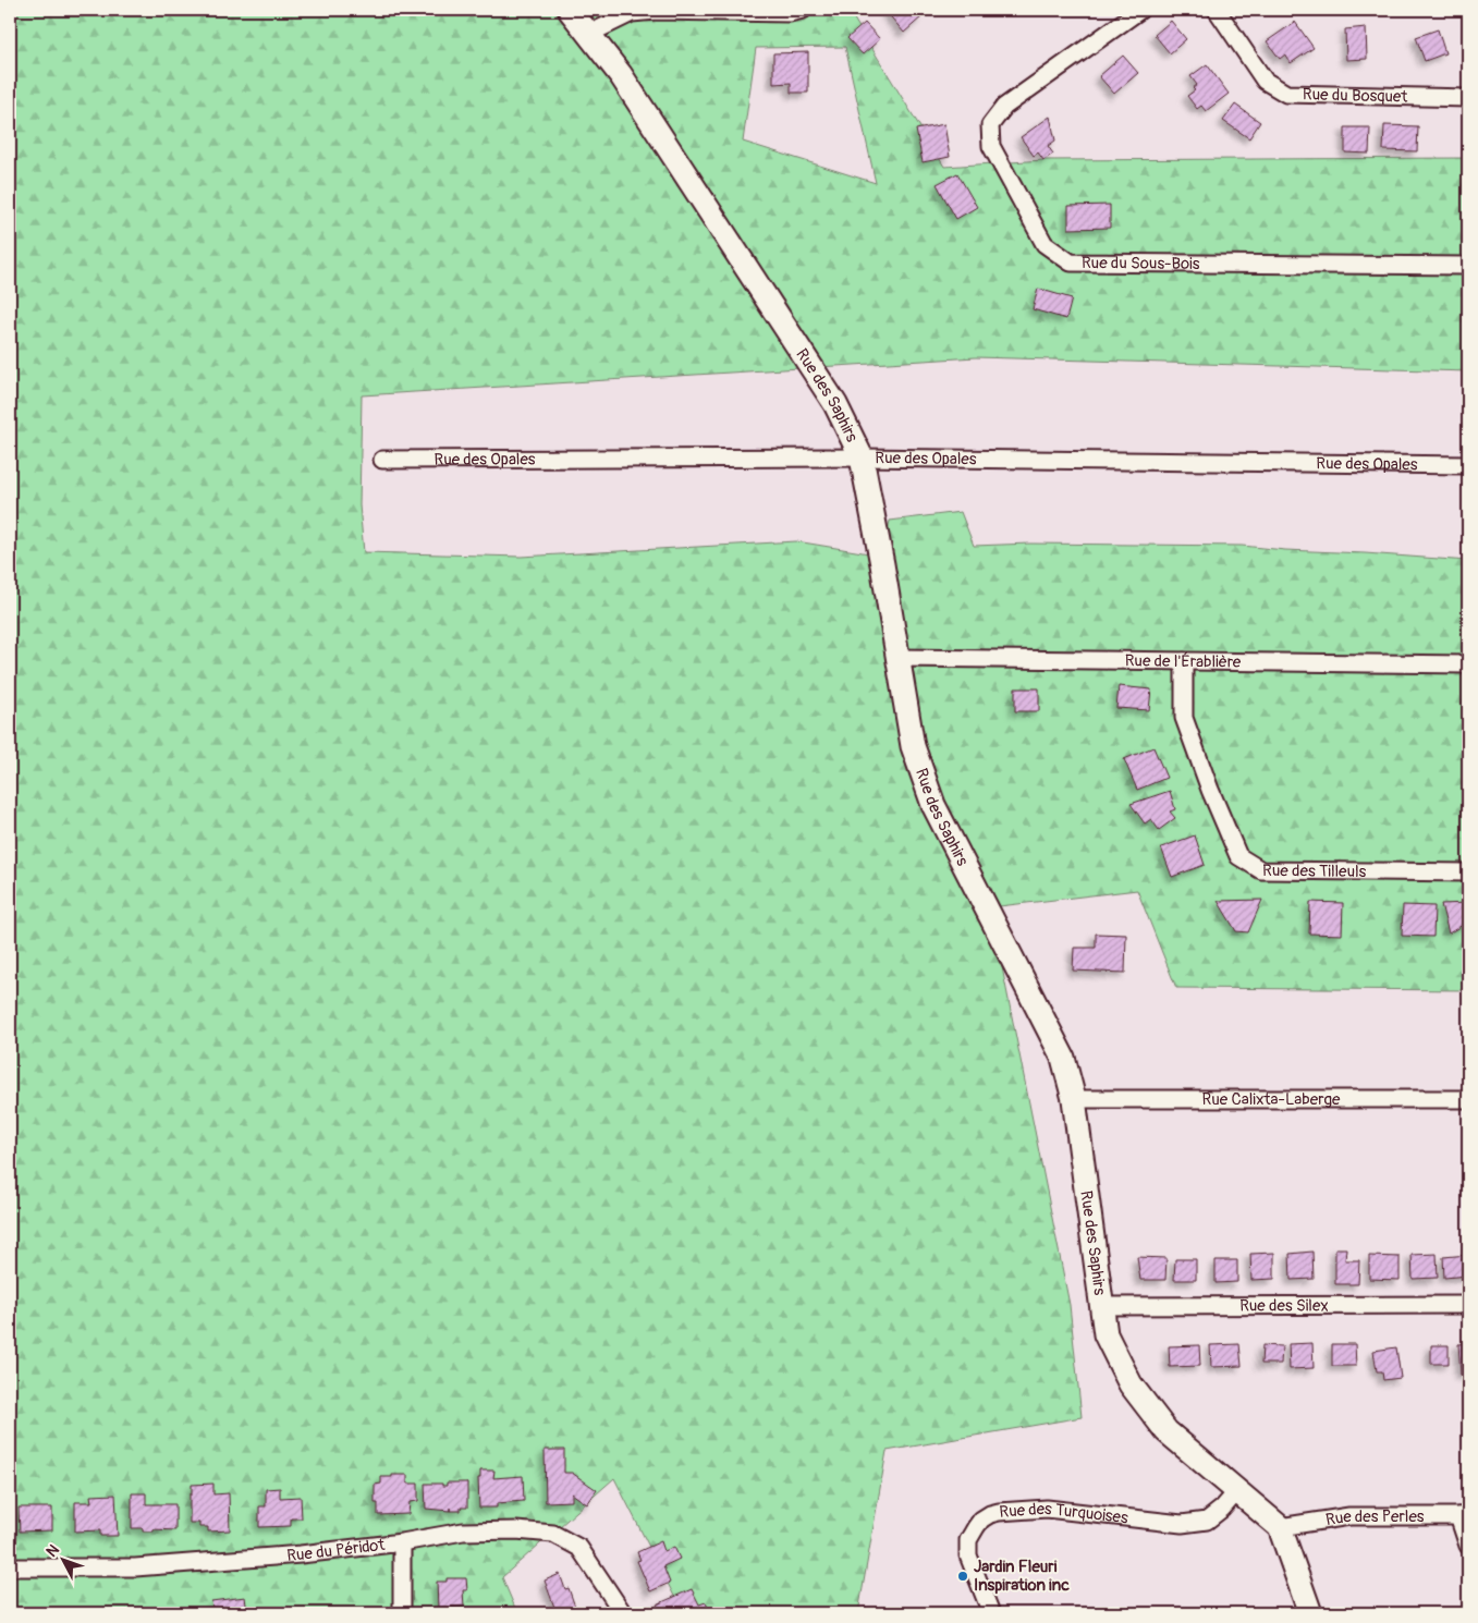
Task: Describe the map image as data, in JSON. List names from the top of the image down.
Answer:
{
  "streets": {
    "street": [
      "Rue du Bosquet",
      "Rue du Sous-Bois",
      "Rue des Saphirs",
      "Rue des Opales",
      "Rue de l'Érablière",
      "Rue des Tilleuls",
      "Rue Calixta-Laberge",
      "Rue des Silex",
      "Rue des Turquoises",
      "Rue des Perles",
      "Rue du Péridot"
    ]
  },
  "crossings": [
    ["Rue des Saphirs", "Rue des Opales"],
    ["Rue des Saphirs", "Rue de l'Érablière"],
    ["Rue des Saphirs", "Rue Calixta-Laberge"],
    ["Rue des Saphirs", "Rue des Silex"],
    ["Rue des Saphirs", "Rue des Turquoises"],
    ["Rue des Saphirs", "Rue des Perles"],
    ["Rue de l'Érablière", "Rue des Tilleuls"]
  ],
  "places": ["Jardin Fleuri Inspiration inc"],
  "north": "top left"
}
